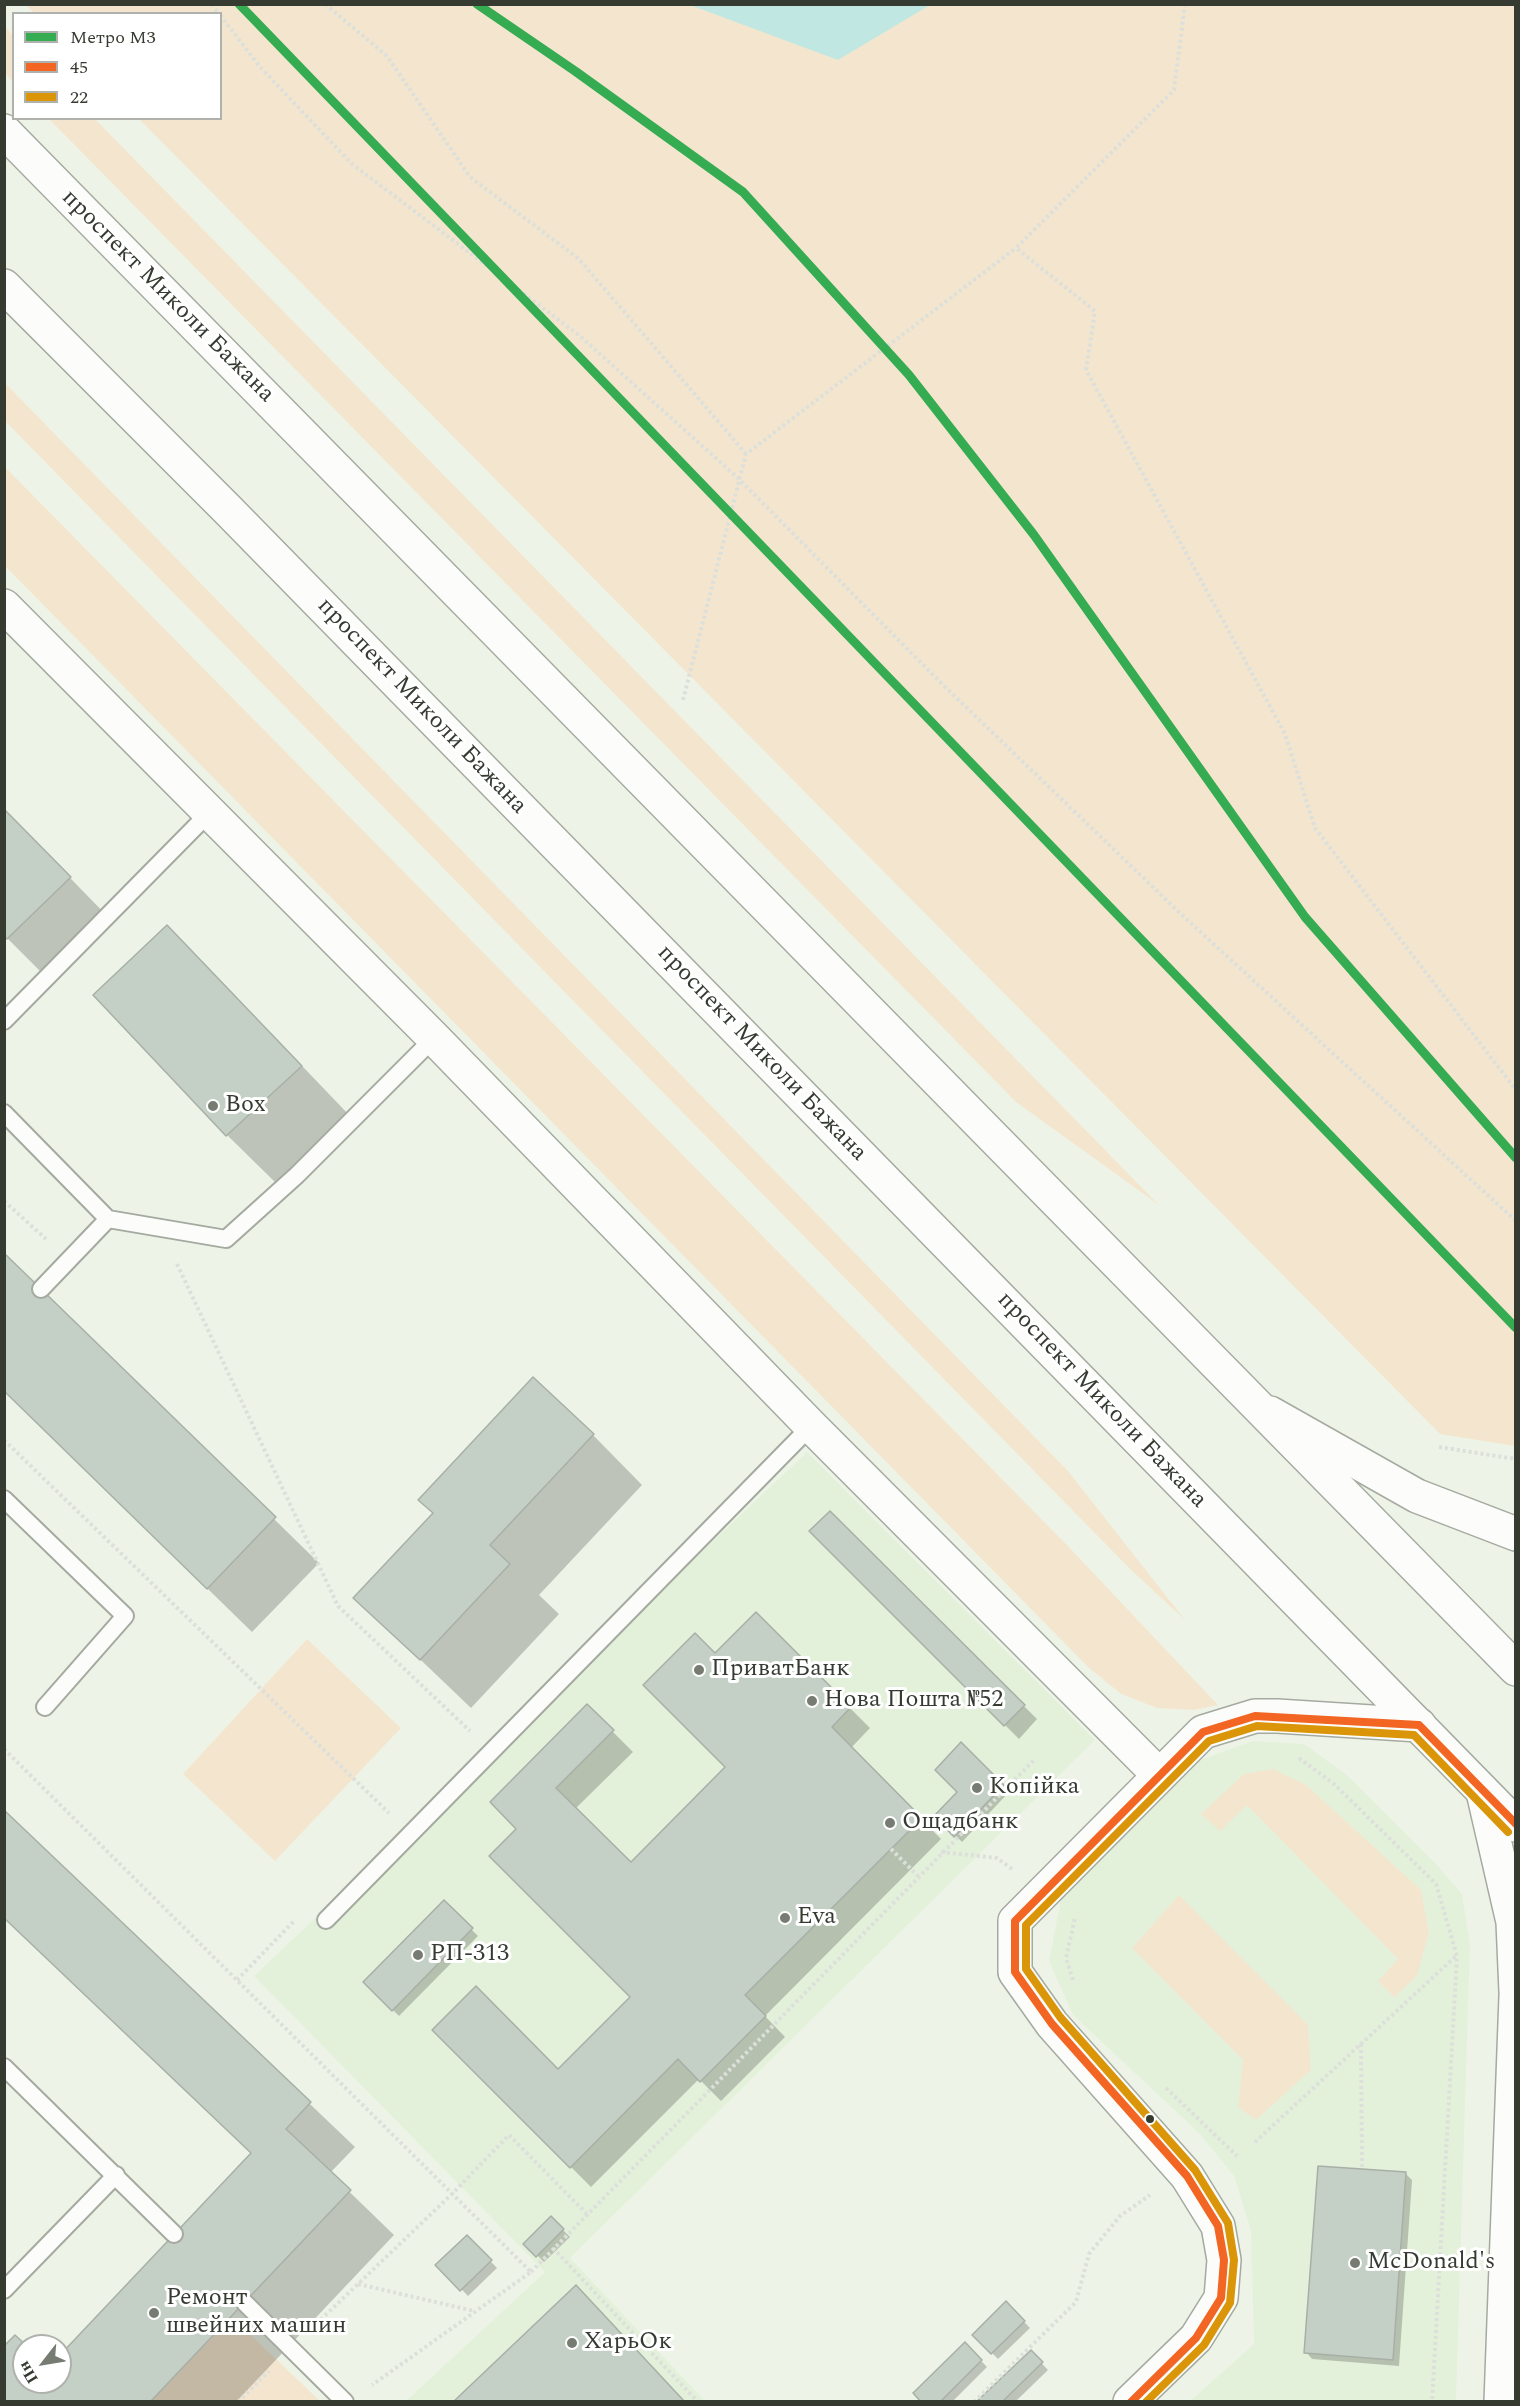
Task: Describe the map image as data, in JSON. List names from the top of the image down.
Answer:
{
  "streets": {
    "main road": ["проспект Миколи Бажана"]
  },
  "places": [
    "Box",
    "ПриватБанк",
    "Нова Пошта №52",
    "Копійка",
    "Ощадбанк",
    "Eva",
    "РП-313",
    "McDonald's",
    "Ремонт швейних машин",
    "ХарьОк"
  ],
  "lines": ["metro line M3", "transit line 45", "transit line 22"],
  "legend": ["Метро M3", "45", "22"],
  "north": "bottom left"
}
